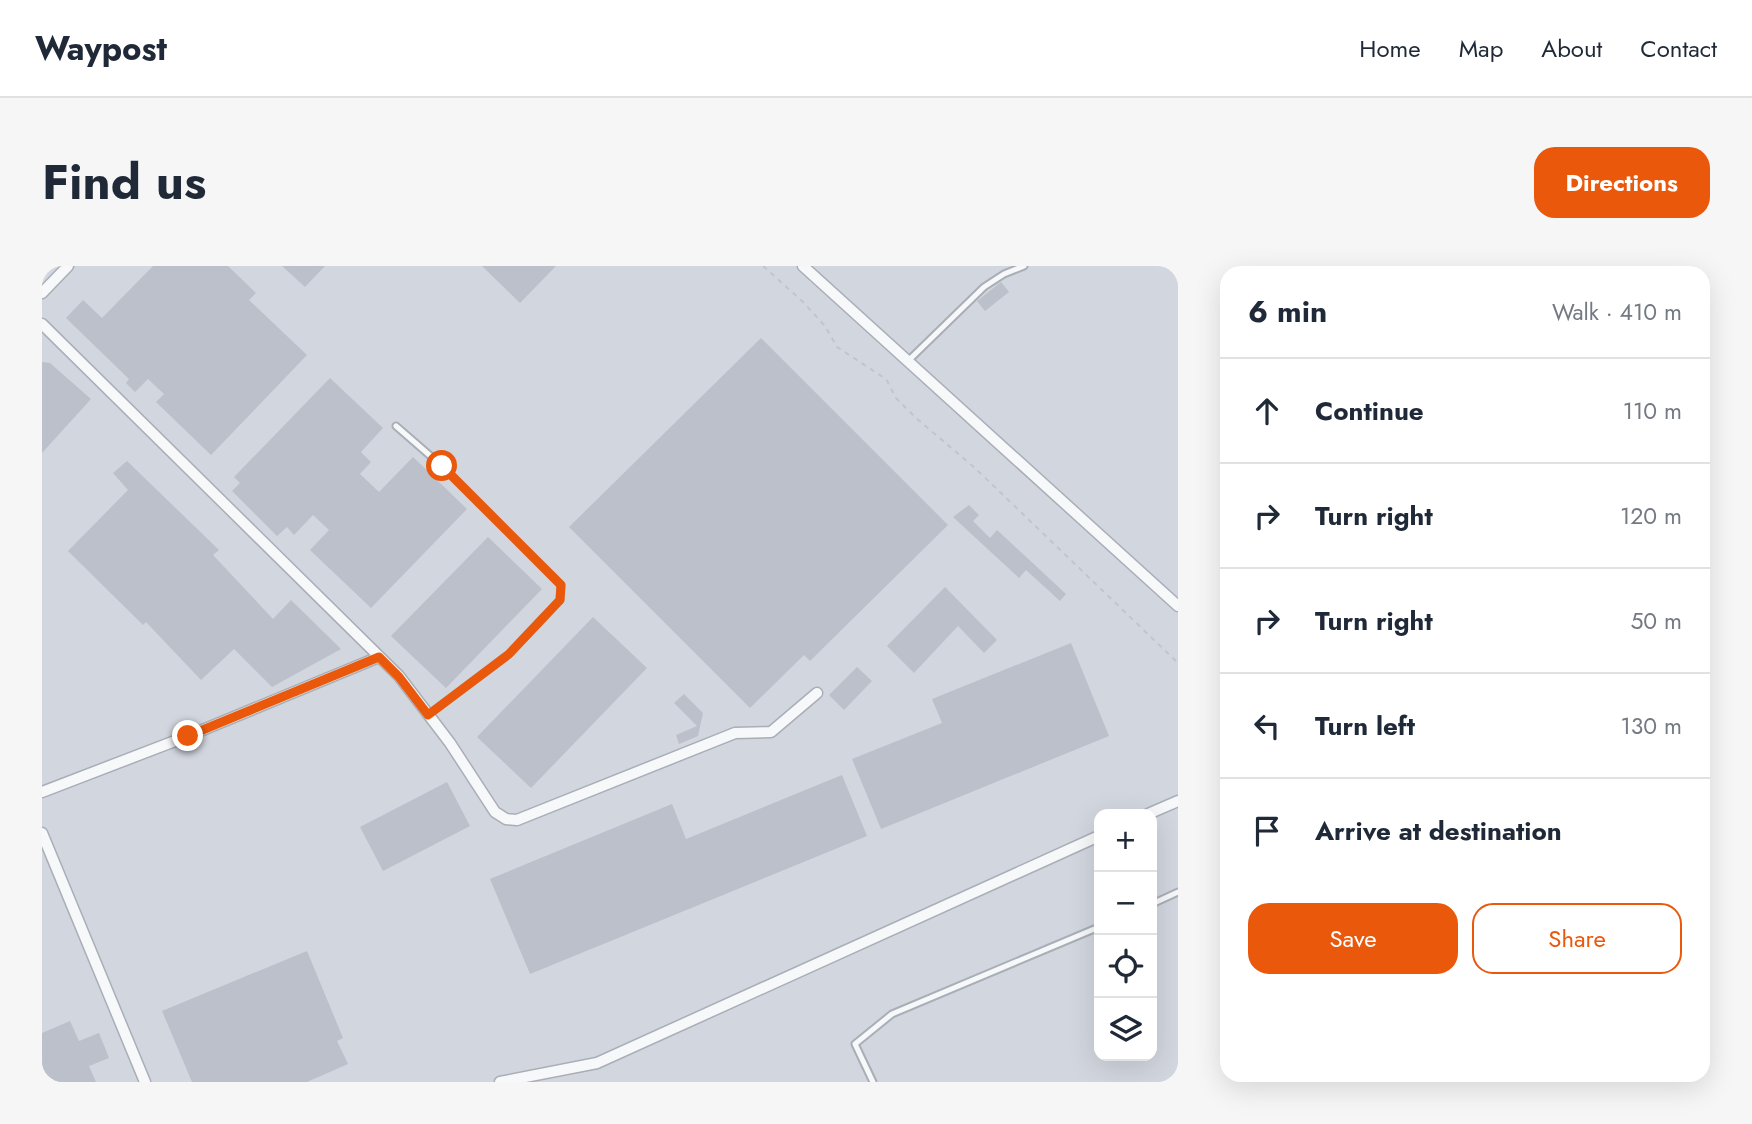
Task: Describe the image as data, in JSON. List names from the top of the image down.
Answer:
{
  "page": {
    "header": "Waypost",
    "nav": [
      "Home",
      "Map",
      "About",
      "Contact"
    ],
    "title": "Find us",
    "buttons": [
      "Directions",
      ["Save", "Share"]
    ],
    "heading": ["6 min", "Walk · 410 m"],
    "list": [
      ["Continue", "110 m"],
      ["Turn right", "120 m"],
      ["Turn right", "50 m"],
      ["Turn left", "130 m"],
      "Arrive at destination"
    ],
    "map_buttons": ["+", "−"]
  }
}
